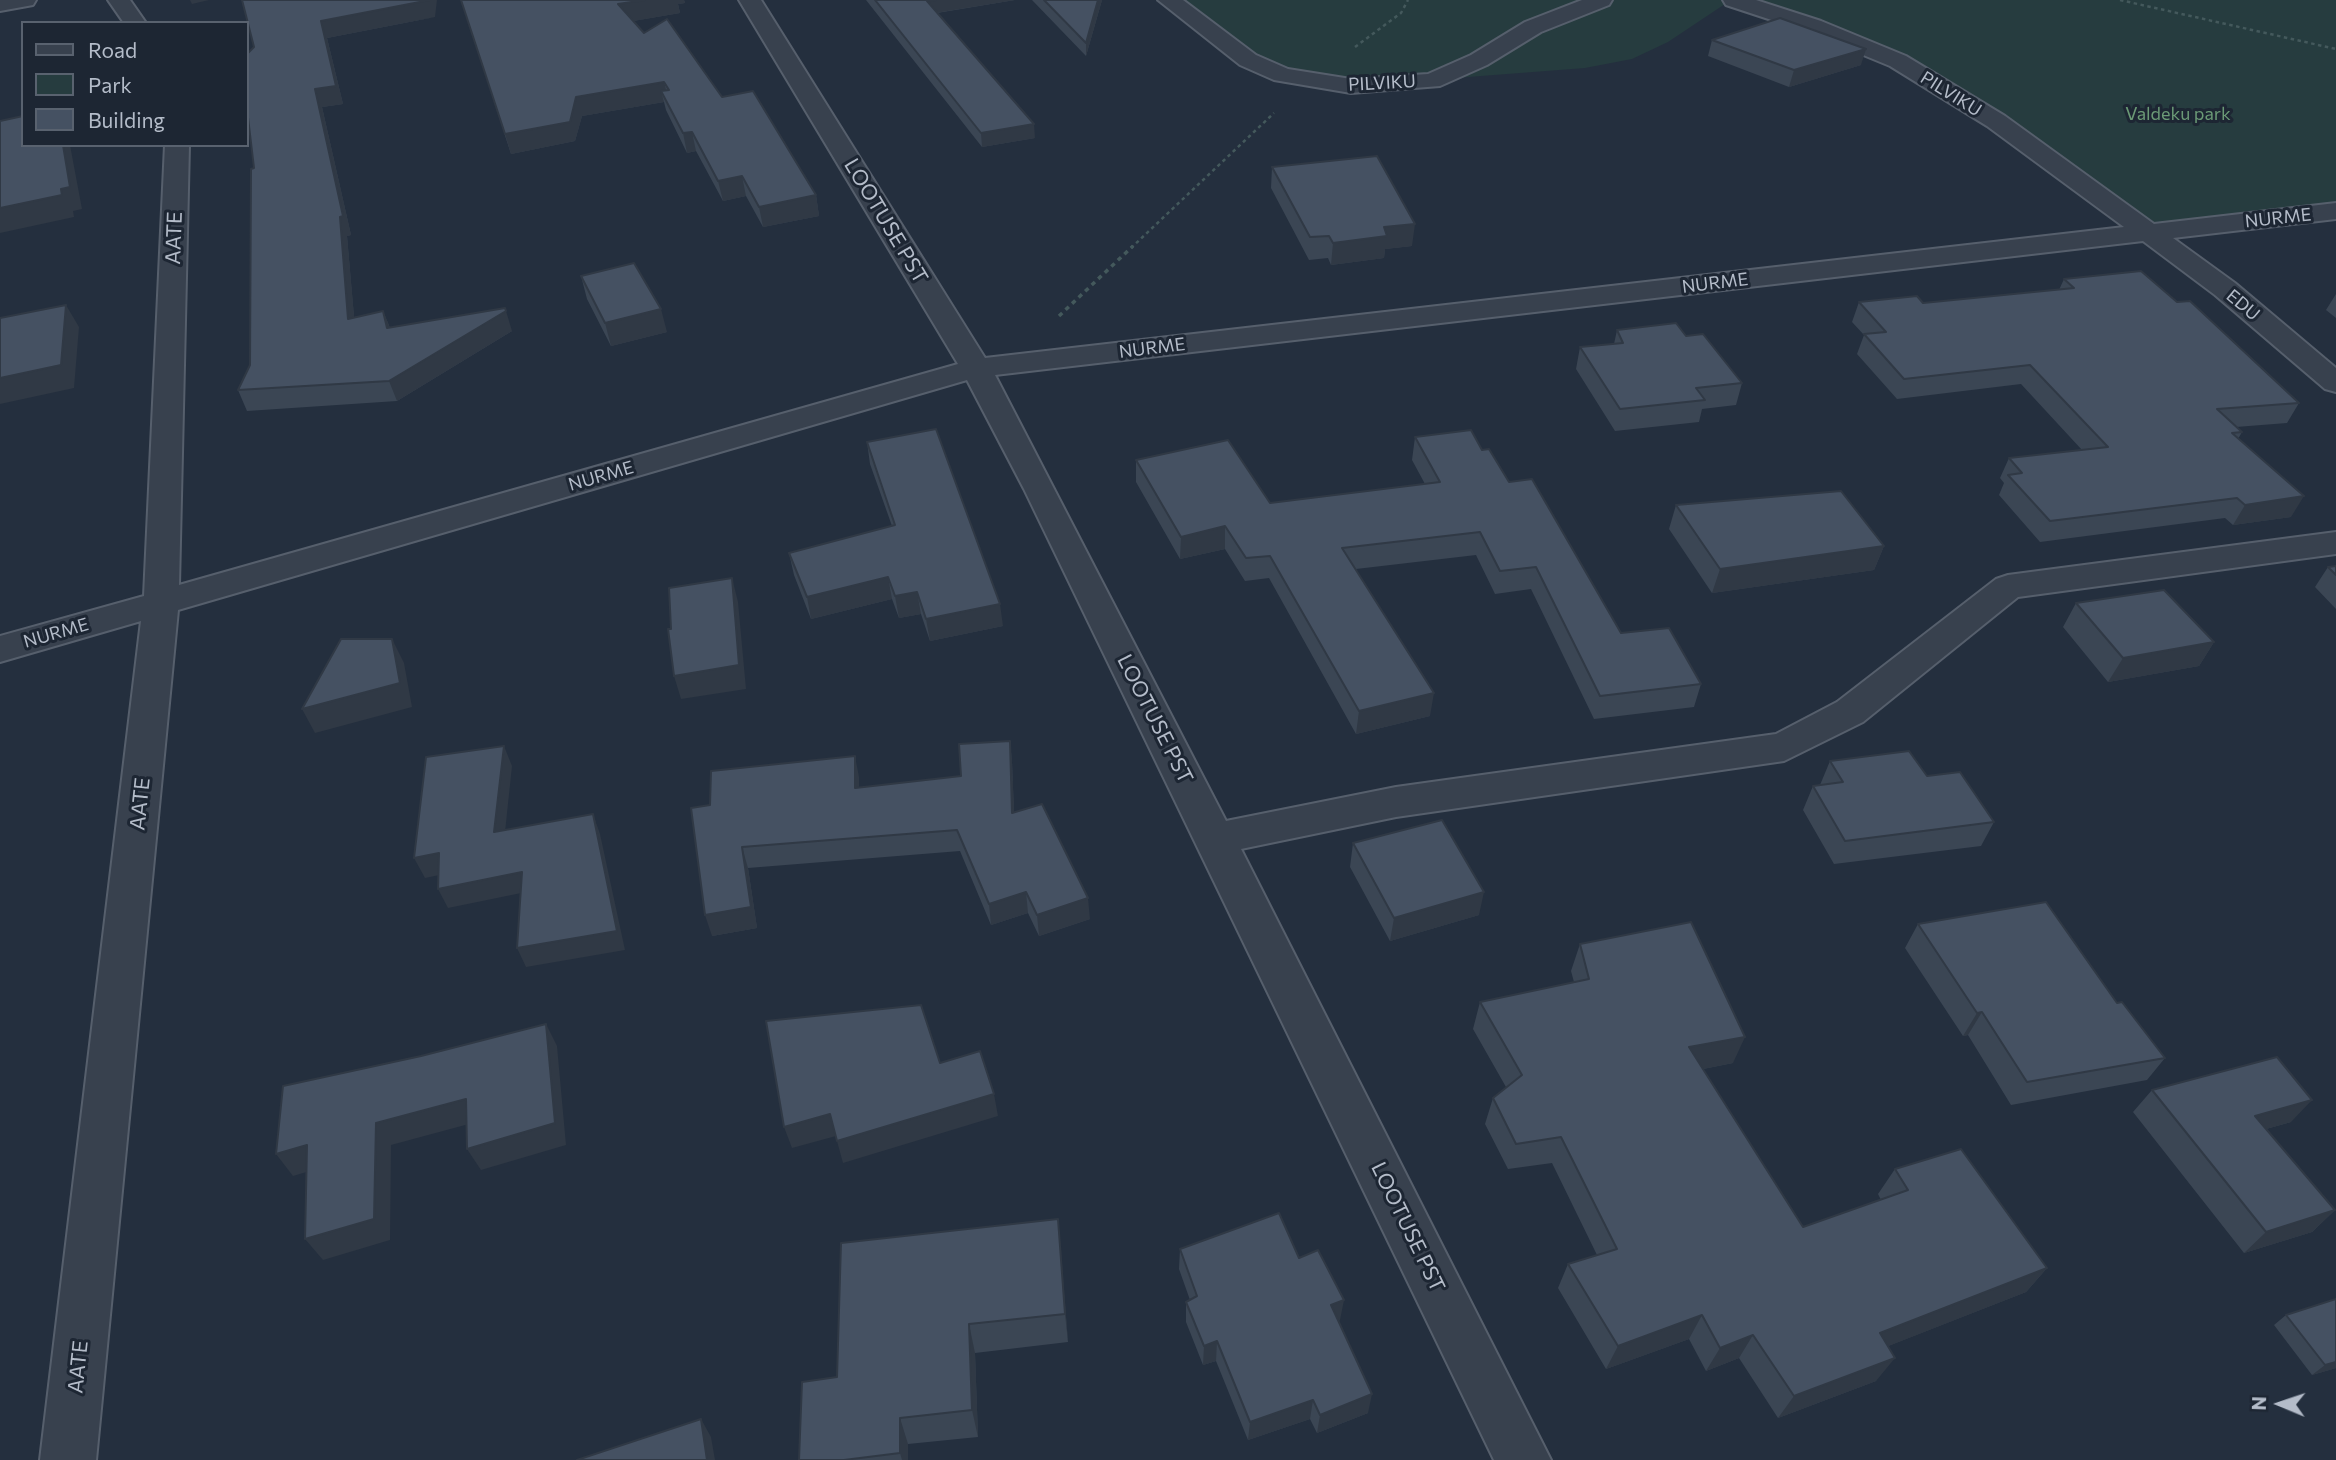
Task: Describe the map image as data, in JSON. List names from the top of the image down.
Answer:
{
  "streets": {
    "street": [
      "PILVIKU",
      "NURME",
      "LOOTUSE PST",
      "AATE",
      "EDU"
    ]
  },
  "crossings": [
    ["PILVIKU", "NURME"],
    ["PILVIKU", "EDU"],
    ["NURME", "LOOTUSE PST"],
    ["NURME", "AATE"],
    ["NURME", "EDU"]
  ],
  "parks": ["Valdeku park"],
  "legend": ["Road", "Park", "Building"],
  "north": "left"
}
